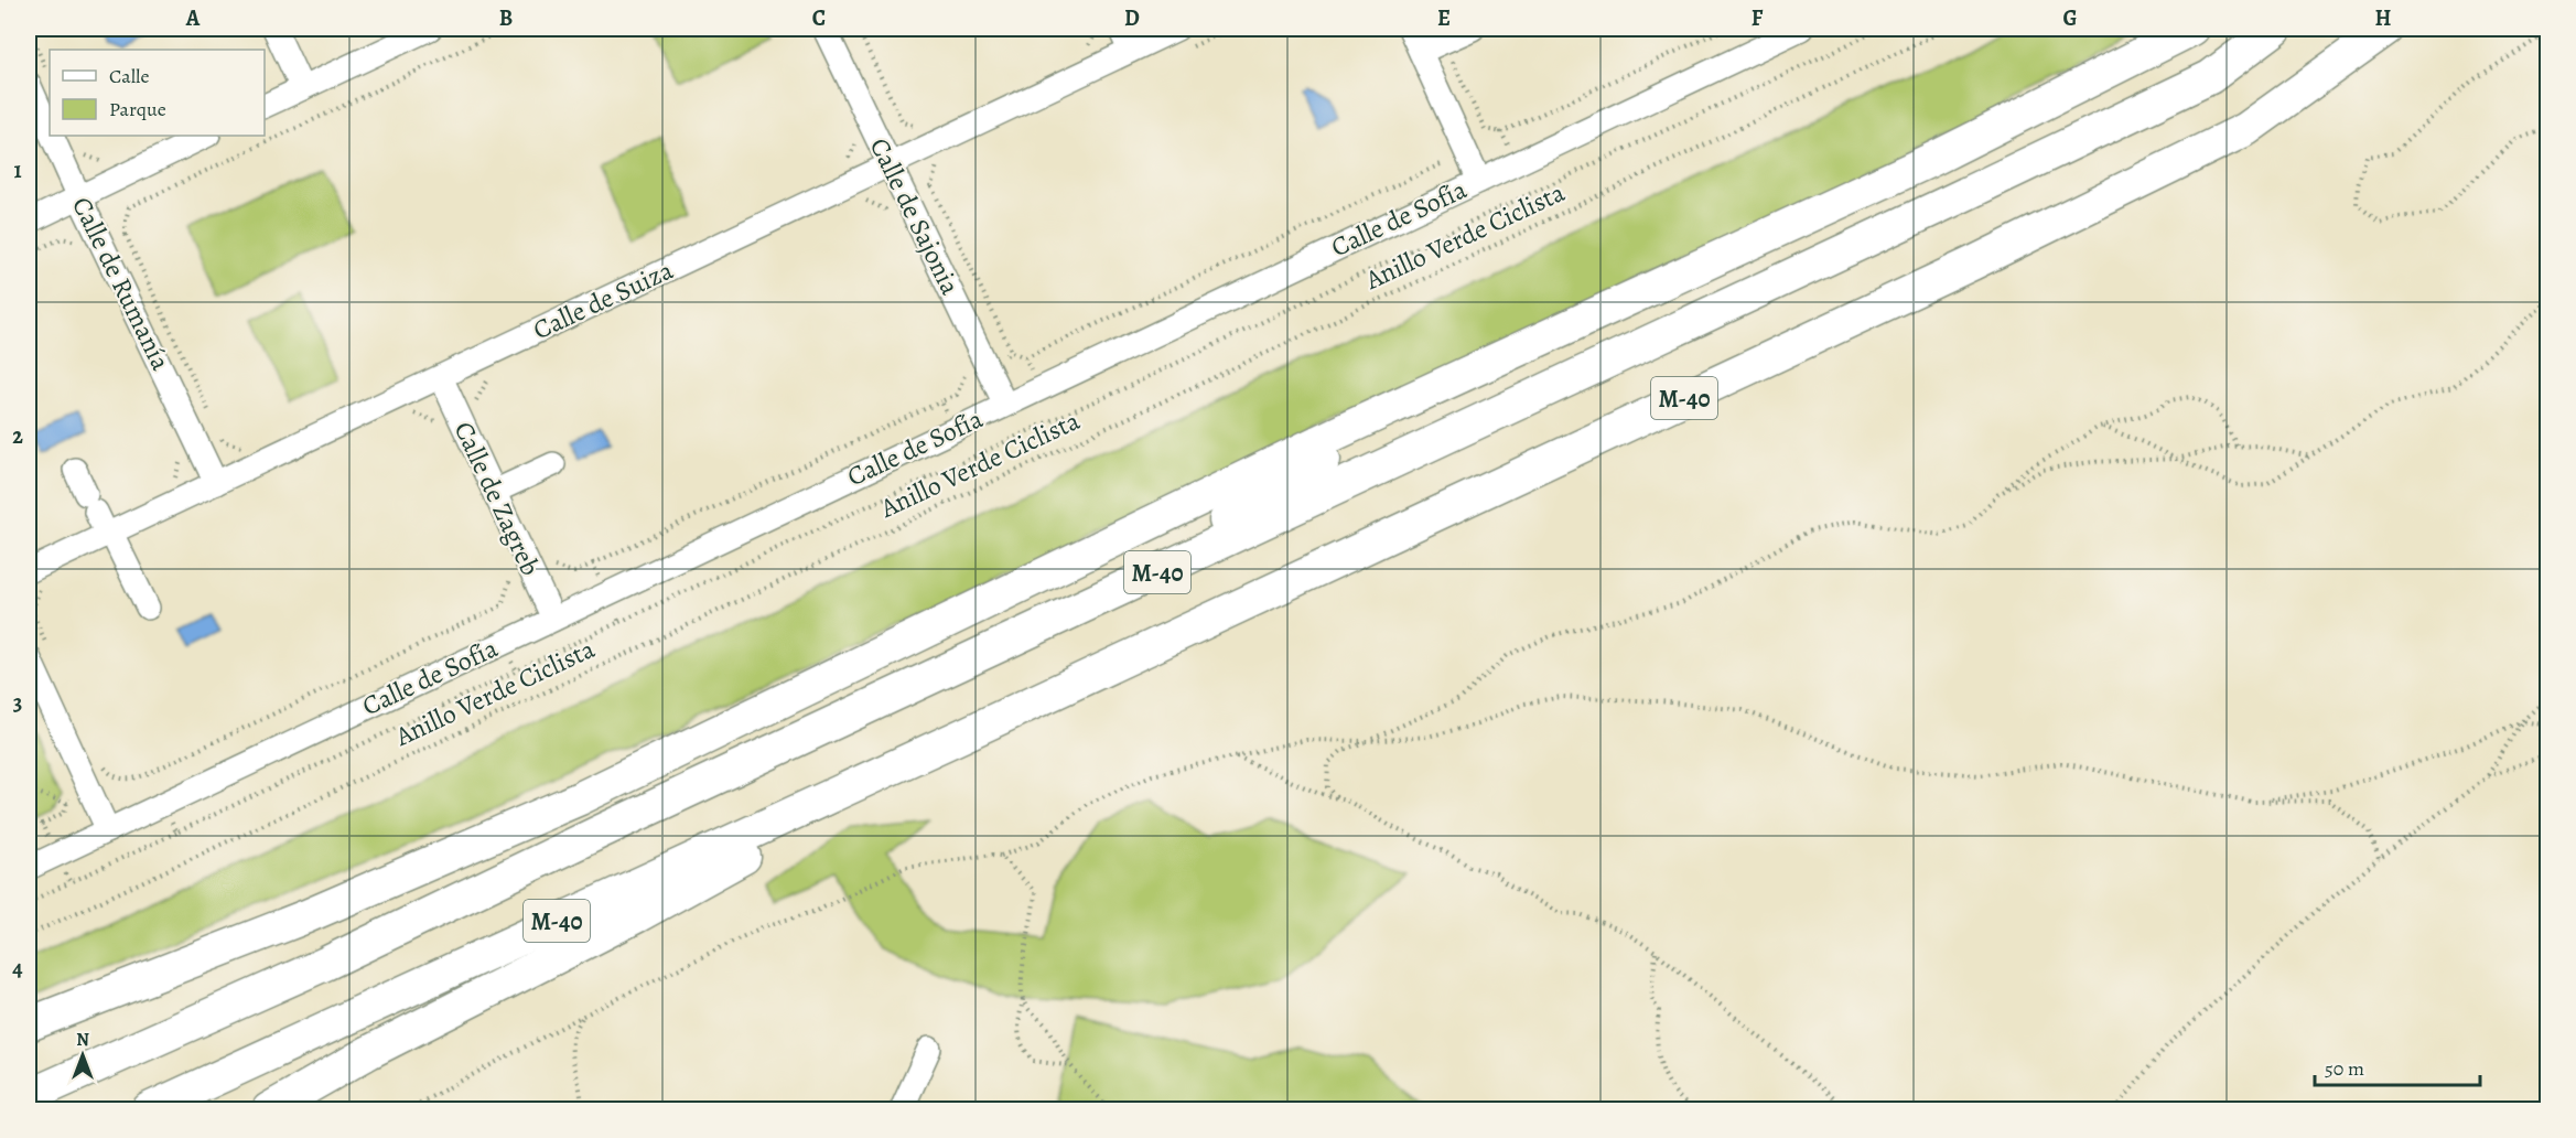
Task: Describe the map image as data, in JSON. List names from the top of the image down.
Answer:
{
  "streets": {
    "highway": ["M-40"],
    "street": [
      "Calle de Sajonia",
      "Calle de Sofía",
      "Calle de Rumanía",
      "Calle de Suiza",
      "Calle de Zagreb"
    ],
    "path": ["Anillo Verde Ciclista"]
  },
  "crossings": [
    ["Calle de Sajonia", "Calle de Sofía"],
    ["Calle de Sajonia", "Calle de Suiza"],
    ["Calle de Sofía", "Calle de Zagreb"],
    ["Calle de Rumanía", "Calle de Suiza"],
    ["Calle de Suiza", "Calle de Zagreb"]
  ],
  "legend": ["Calle", "Parque"],
  "scale_bar": "50 m",
  "north": "top",
  "grid": {
    "columns": [
      "A",
      "B",
      "C",
      "D",
      "E",
      "F",
      "G",
      "H"
    ],
    "rows": [
      "1",
      "2",
      "3",
      "4"
    ]
  }
}
